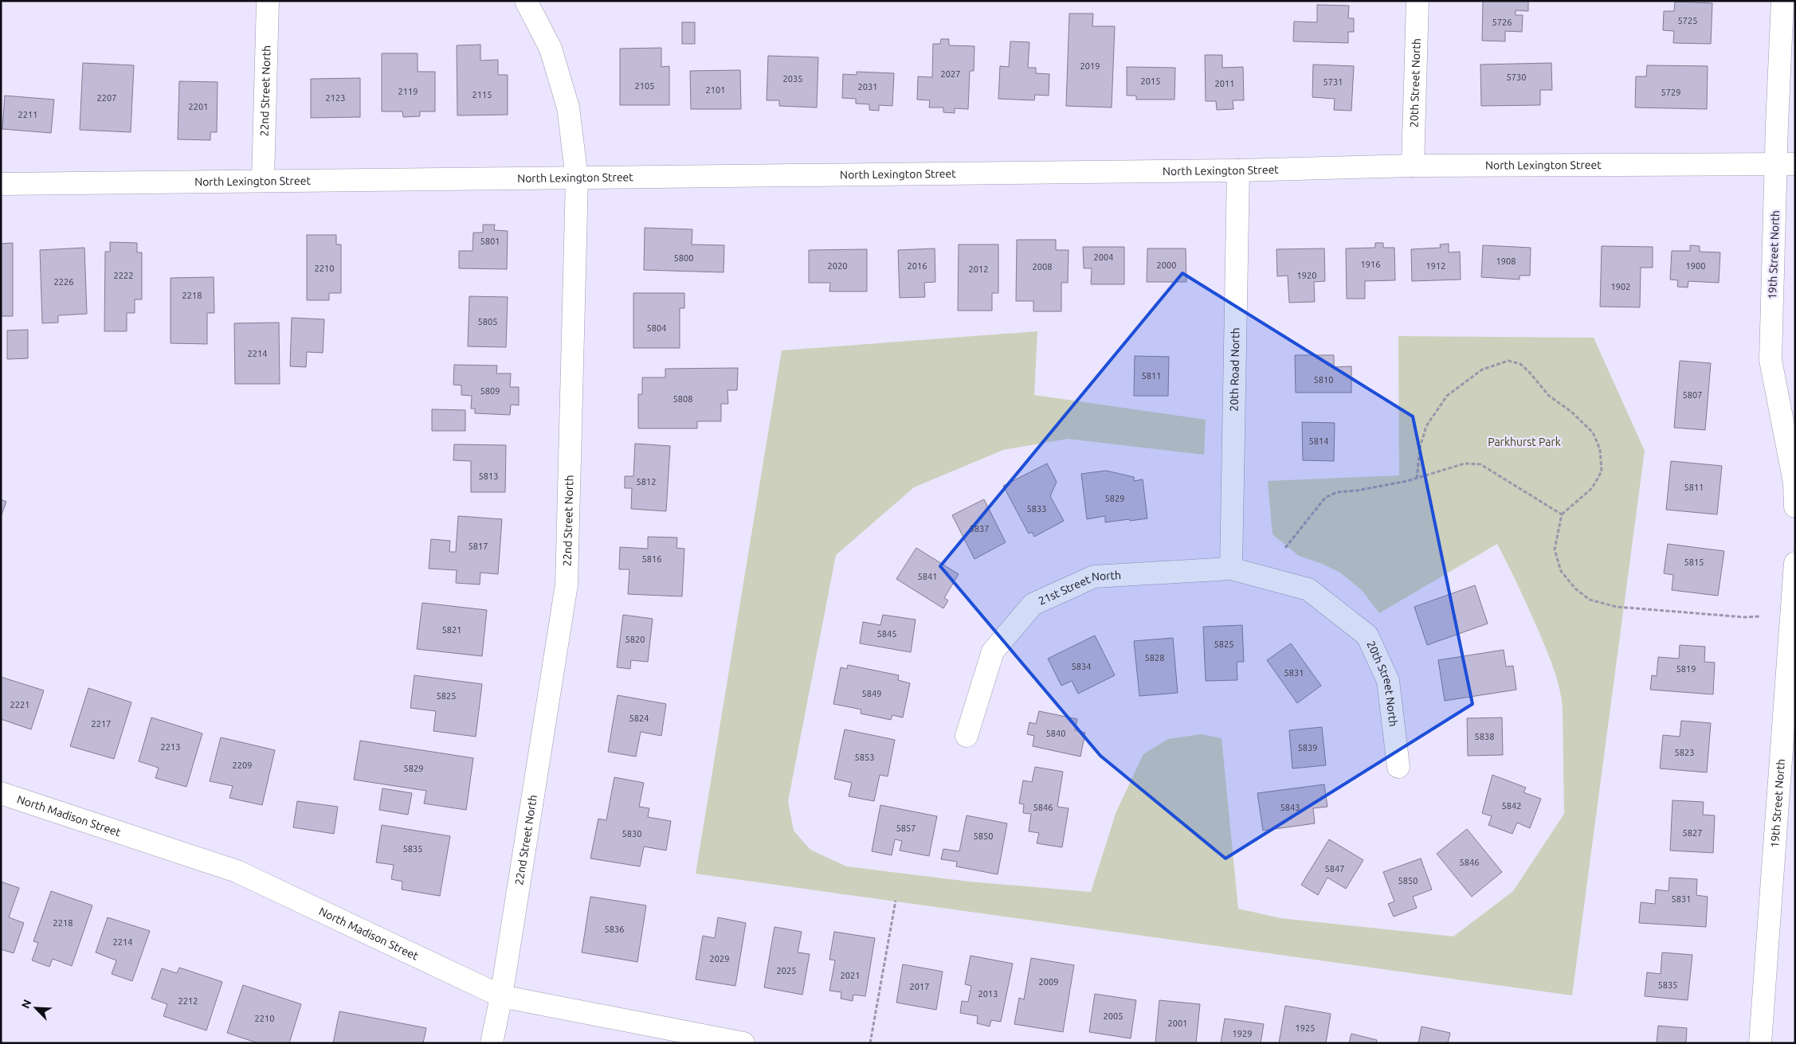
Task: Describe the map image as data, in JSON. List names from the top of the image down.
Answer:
{
  "streets": {
    "street": [
      "20th Street North",
      "22nd Street North",
      "North Lexington Street",
      "19th Street North",
      "20th Road North",
      "21st Street North",
      "North Madison Street"
    ]
  },
  "crossings": [
    ["20th Street North", "North Lexington Street"],
    ["20th Street North", "20th Road North"],
    ["20th Street North", "21st Street North"],
    ["22nd Street North", "North Lexington Street"],
    ["22nd Street North", "North Madison Street"],
    ["North Lexington Street", "19th Street North"],
    ["North Lexington Street", "20th Road North"],
    ["20th Road North", "21st Street North"]
  ],
  "parks": ["Parkhurst Park"],
  "house_numbers": [
    "5725",
    "5726",
    "2019",
    "2027",
    "5730",
    "2035",
    "2015",
    "5731",
    "2011",
    "2105",
    "2031",
    "2101",
    "2119",
    "5729",
    "2115",
    "2207",
    "2123",
    "2201",
    "2211",
    "5801",
    "2004",
    "5800",
    "1908",
    "1916",
    "2000",
    "2020",
    "2016",
    "1912",
    "1900",
    "2008",
    "2210",
    "2012",
    "2222",
    "1920",
    "2226",
    "1902",
    "2218",
    "5805",
    "5804",
    "2214",
    "5811",
    "5810",
    "5809",
    "5807",
    "5808",
    "5814",
    "5813",
    "5812",
    "5811",
    "5829",
    "5833",
    "5837",
    "5817",
    "5816",
    "5815",
    "5841",
    "5821",
    "5845",
    "5820",
    "5825",
    "5828",
    "5834",
    "5819",
    "5831",
    "5849",
    "5825",
    "2221",
    "5824",
    "2217",
    "5840",
    "5838",
    "2213",
    "5839",
    "5823",
    "5853",
    "2209",
    "5829",
    "5842",
    "5846",
    "5843",
    "5857",
    "5827",
    "5830",
    "5850",
    "5835",
    "5846",
    "5847",
    "5850",
    "5831",
    "2218",
    "5836",
    "2214",
    "2029",
    "2025",
    "2021",
    "2009",
    "5835",
    "2017",
    "2013",
    "2212",
    "2005",
    "2210",
    "2001",
    "1925",
    "1929"
  ],
  "north": "top left"
}
